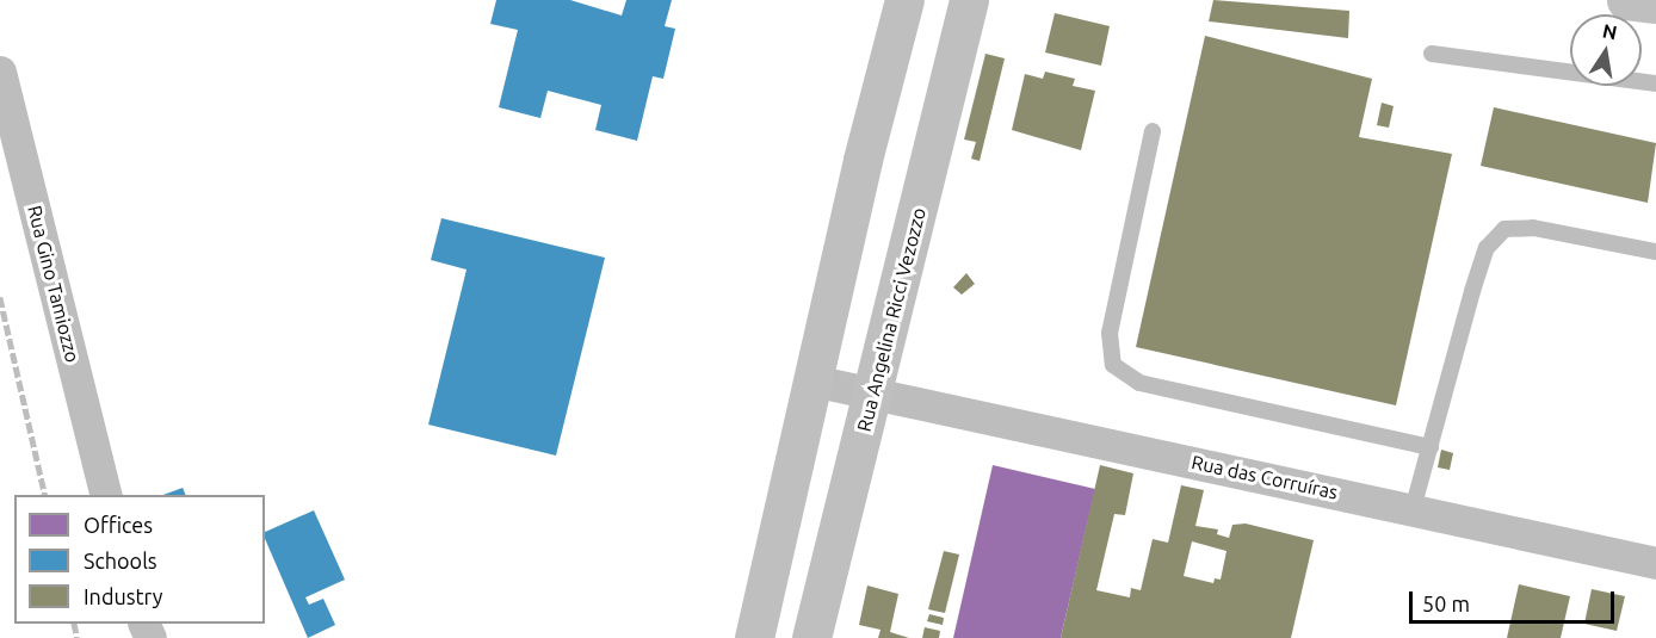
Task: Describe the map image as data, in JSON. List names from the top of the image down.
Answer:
{
  "streets": {
    "main road": ["Rua Angelina Ricci Vezozzo"],
    "street": ["Rua Gino Tamiozzo", "Rua das Corruíras"]
  },
  "crossings": [
    ["Rua Angelina Ricci Vezozzo", "Rua das Corruíras"]
  ],
  "legend": ["Offices", "Schools", "Industry"],
  "scale_bar": "50 m",
  "north": "top"
}
